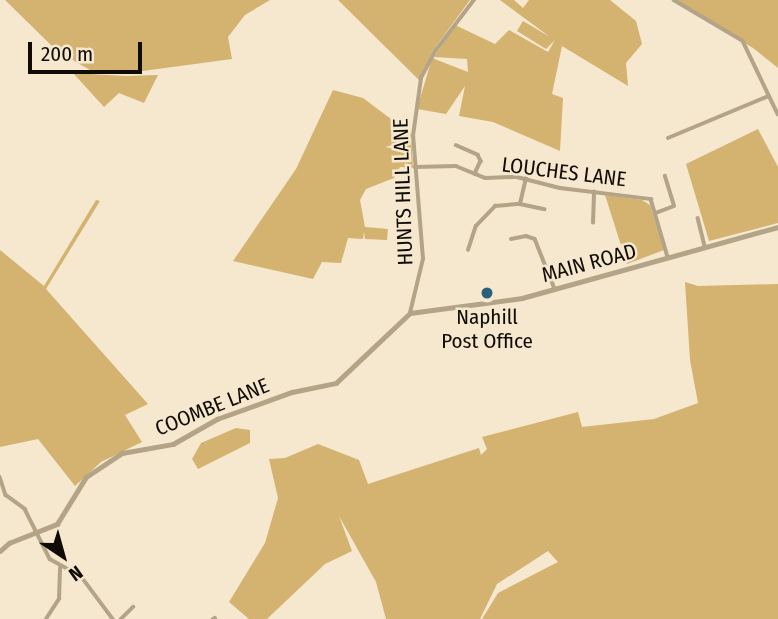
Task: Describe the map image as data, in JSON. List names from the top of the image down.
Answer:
{
  "streets": {
    "street": [
      "LOUCHES LANE",
      "HUNTS HILL LANE",
      "MAIN ROAD",
      "COOMBE LANE"
    ]
  },
  "crossings": [
    ["LOUCHES LANE", "HUNTS HILL LANE"],
    ["HUNTS HILL LANE", "MAIN ROAD"],
    ["HUNTS HILL LANE", "COOMBE LANE"],
    ["MAIN ROAD", "COOMBE LANE"]
  ],
  "places": ["Naphill Post Office"],
  "scale_bar": "200 m",
  "north": "bottom right"
}
